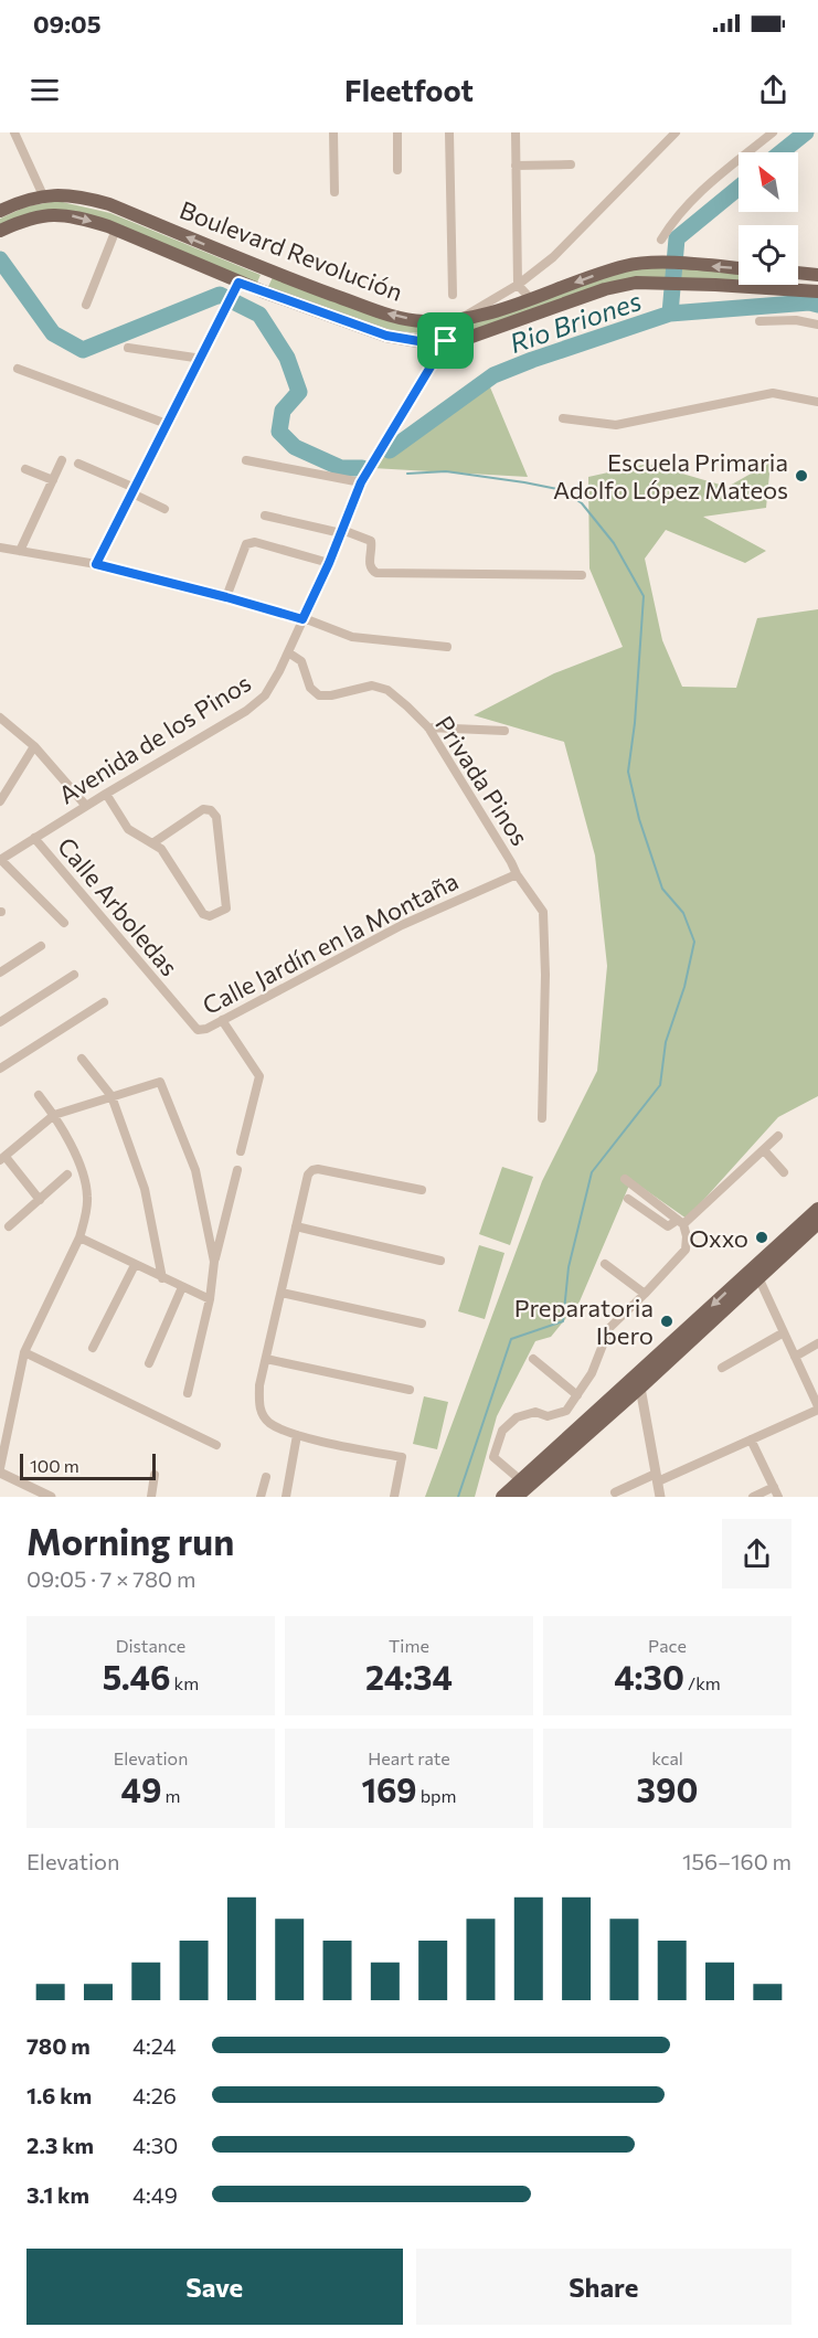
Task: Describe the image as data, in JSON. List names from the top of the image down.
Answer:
{
  "streets": {
    "main road": ["Boulevard Revolución"],
    "street": [
      "Avenida de los Pinos",
      "Privada Pinos",
      "Calle Arboledas",
      "Calle Jardín en la Montaña"
    ]
  },
  "crossings": [
    ["Boulevard Revolución", "Avenida de los Pinos"],
    ["Avenida de los Pinos", "Privada Pinos"],
    ["Avenida de los Pinos", "Calle Arboledas"],
    ["Privada Pinos", "Calle Jardín en la Montaña"],
    ["Calle Arboledas", "Calle Jardín en la Montaña"]
  ],
  "water": ["Rio Briones"],
  "places": ["Escuela Primaria Adolfo López Mateos", "Oxxo", "Preparatoria Ibero"],
  "scale_bar": "100 m",
  "north": "top left",
  "page": {
    "status": "09:05",
    "header": "Fleetfoot",
    "scale": "100 m",
    "heading": ["Morning run", "09:05 · 7 × 780 m"],
    "stats": [
      ["Distance", "5.46 km"],
      ["Time", "24:34"],
      ["Pace", "4:30 /km"],
      ["Elevation", "49 m"],
      ["Heart rate", "169 bpm"],
      ["kcal", "390"]
    ],
    "chart": ["Elevation", "156–160 m"],
    "list": [
      {
        "name": "780 m",
        "note": "4:24"
      },
      {
        "name": "1.6 km",
        "note": "4:26"
      },
      {
        "name": "2.3 km",
        "note": "4:30"
      },
      {
        "name": "3.1 km",
        "note": "4:49"
      }
    ],
    "buttons": ["Save", "Share"]
  }
}
